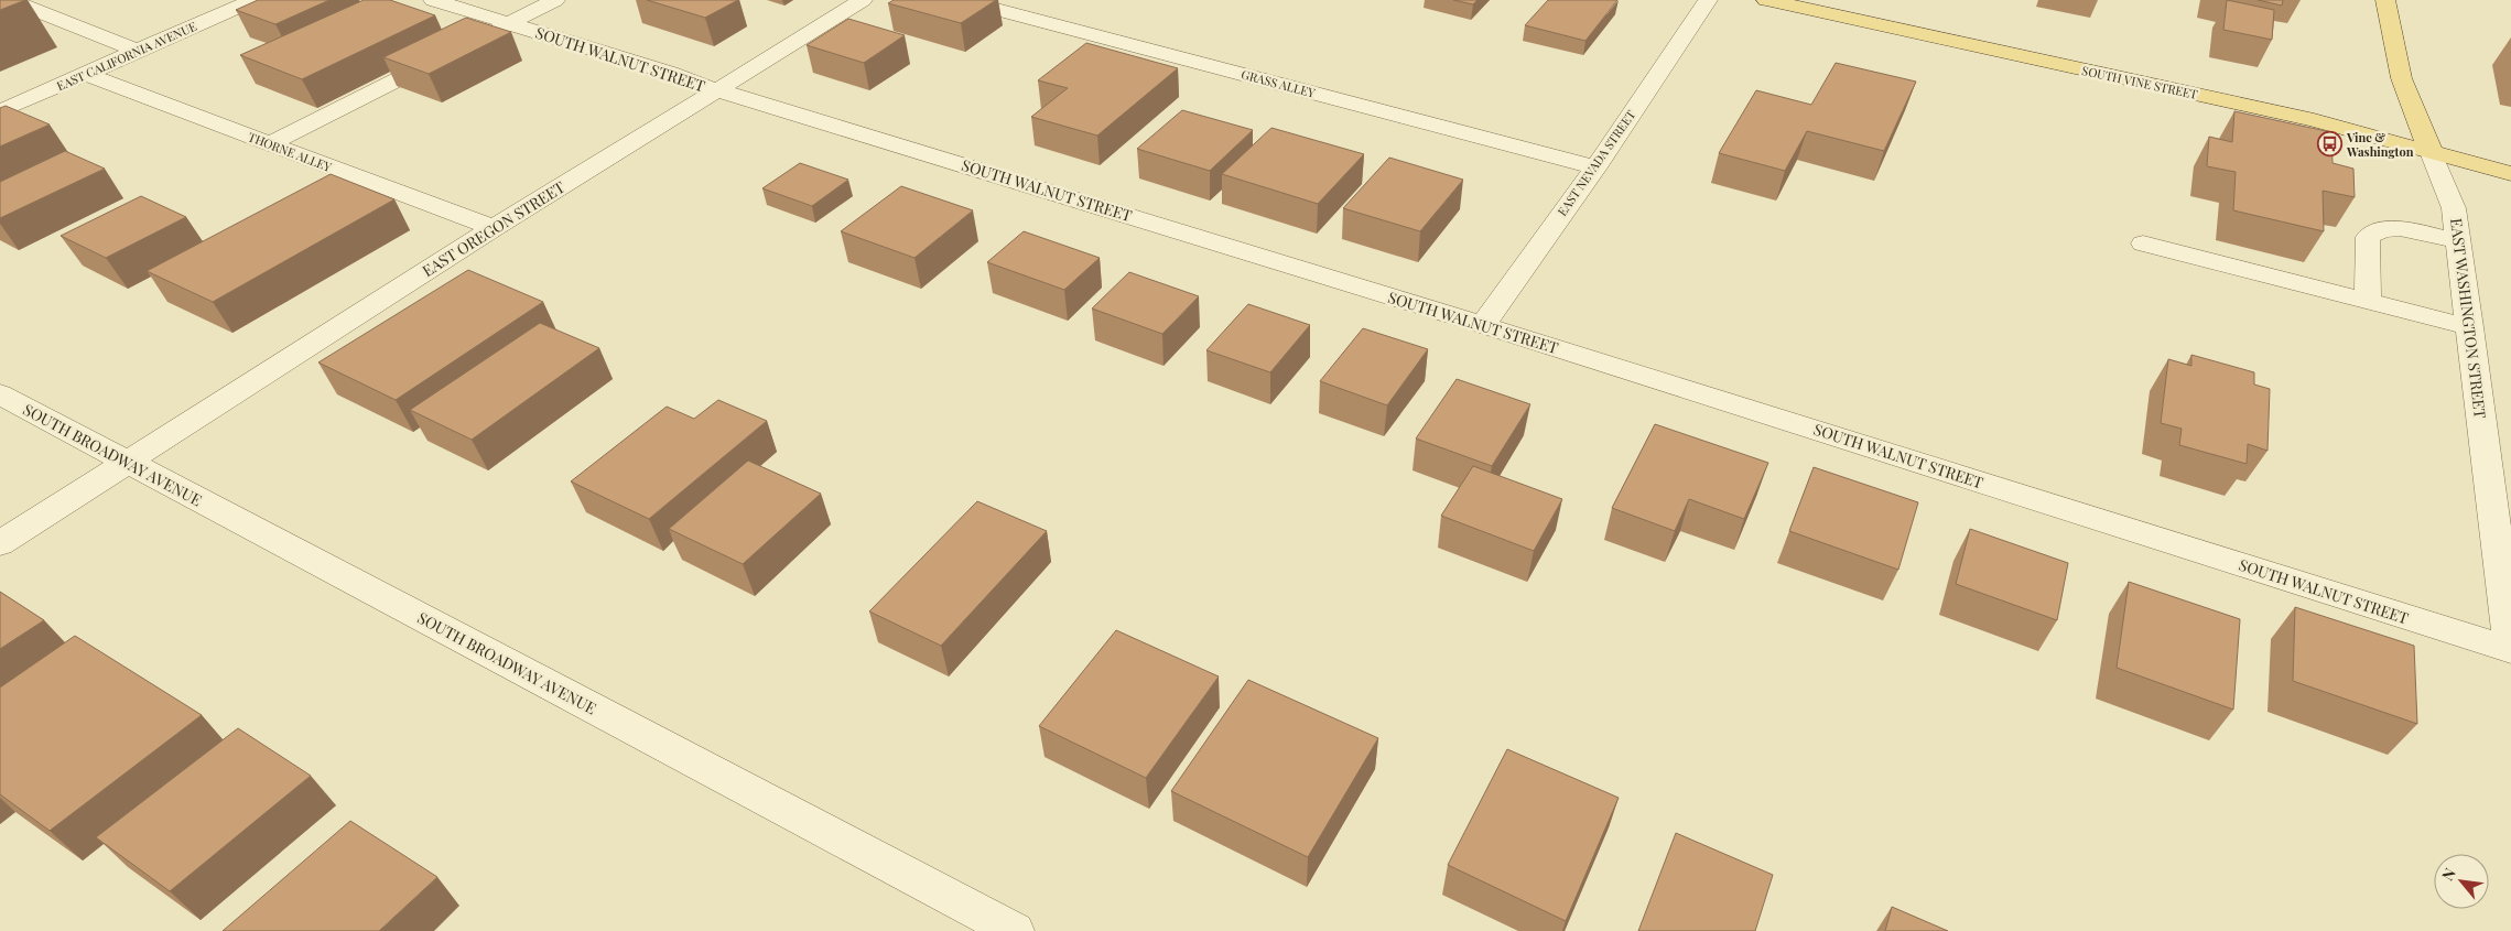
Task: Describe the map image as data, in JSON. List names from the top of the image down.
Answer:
{
  "streets": {
    "main road": ["SOUTH VINE STREET", "EAST WASHINGTON STREET"],
    "street": [
      "EAST CALIFORNIA AVENUE",
      "SOUTH WALNUT STREET",
      "GRASS ALLEY",
      "THORNE ALLEY",
      "EAST NEVADA STREET",
      "EAST OREGON STREET",
      "SOUTH BROADWAY AVENUE"
    ]
  },
  "crossings": [
    ["EAST CALIFORNIA AVENUE", "THORNE ALLEY"],
    ["SOUTH WALNUT STREET", "EAST NEVADA STREET"],
    ["SOUTH WALNUT STREET", "EAST OREGON STREET"],
    ["SOUTH WALNUT STREET", "EAST WASHINGTON STREET"],
    ["SOUTH VINE STREET", "EAST WASHINGTON STREET"],
    ["GRASS ALLEY", "EAST NEVADA STREET"],
    ["THORNE ALLEY", "EAST OREGON STREET"],
    ["EAST OREGON STREET", "SOUTH BROADWAY AVENUE"]
  ],
  "places": {
    "bus stop": ["Vine & Washington"]
  },
  "north": "top left"
}
